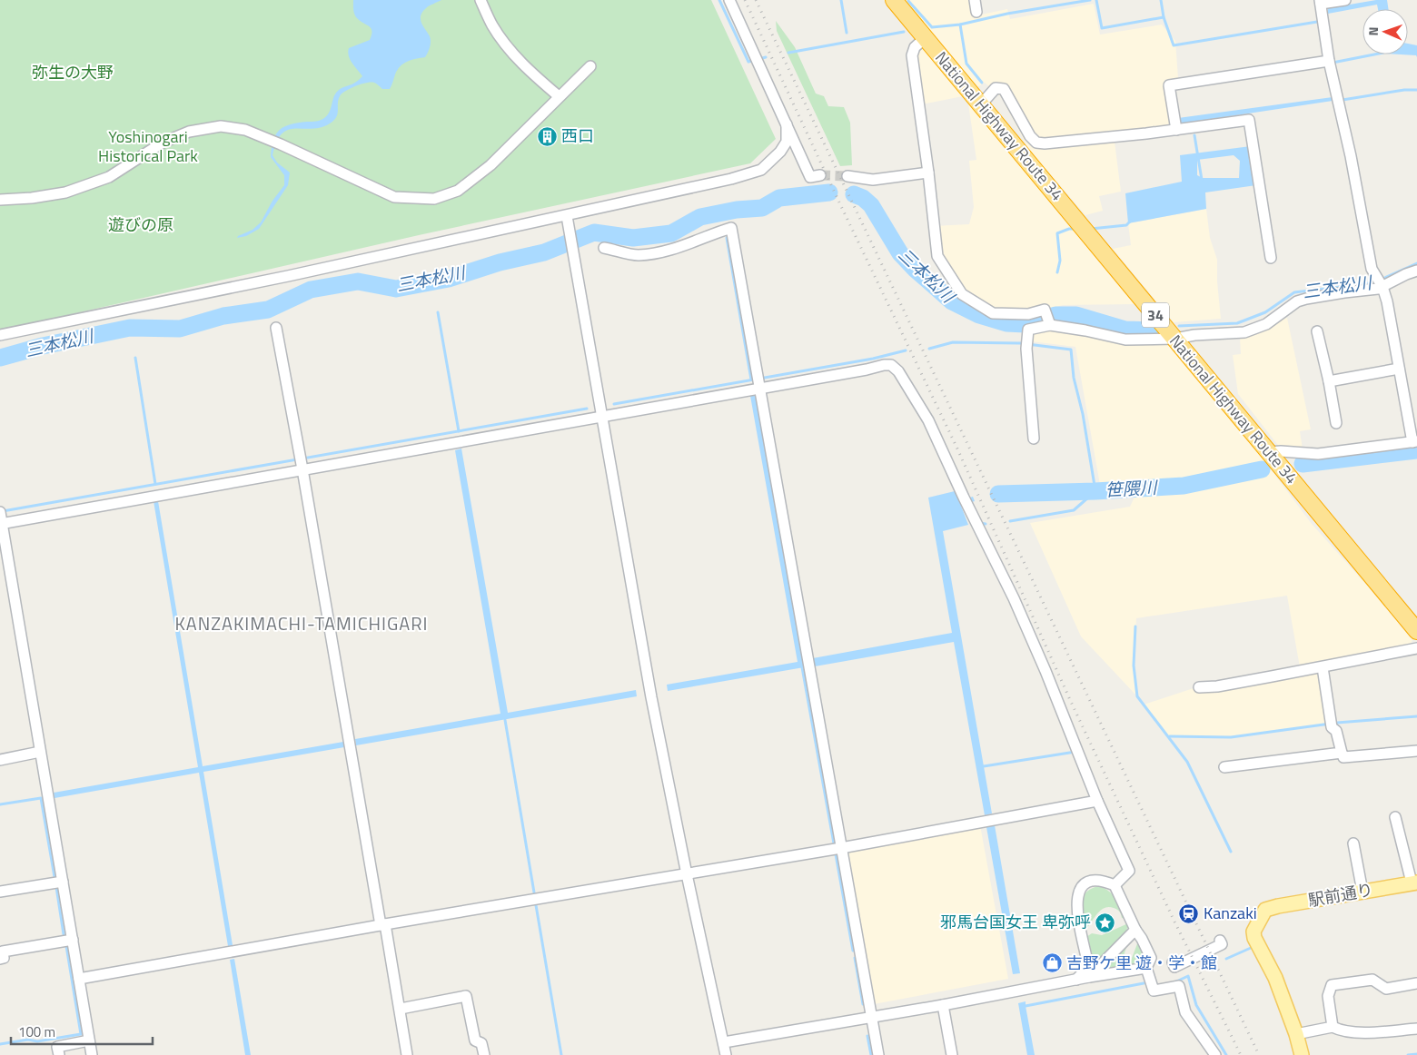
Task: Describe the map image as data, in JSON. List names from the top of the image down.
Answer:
{
  "streets": {
    "highway": ["National Highway Route 34", "34"],
    "main road": ["駅前通り"]
  },
  "districts": ["KANZAKIMACHI-TAMICHIGARI"],
  "water": ["三本松川", "笹隈川"],
  "parks": ["弥生の大野", "Yoshinogari Historical Park", "遊びの原"],
  "places": {
    "building": ["西口"],
    "station": ["Kanzaki"],
    "place": ["邪馬台国女王 卑弥呼"],
    "shop": ["吉野ケ里 遊・学・館"]
  },
  "scale_bar": "100 m",
  "north": "left"
}
